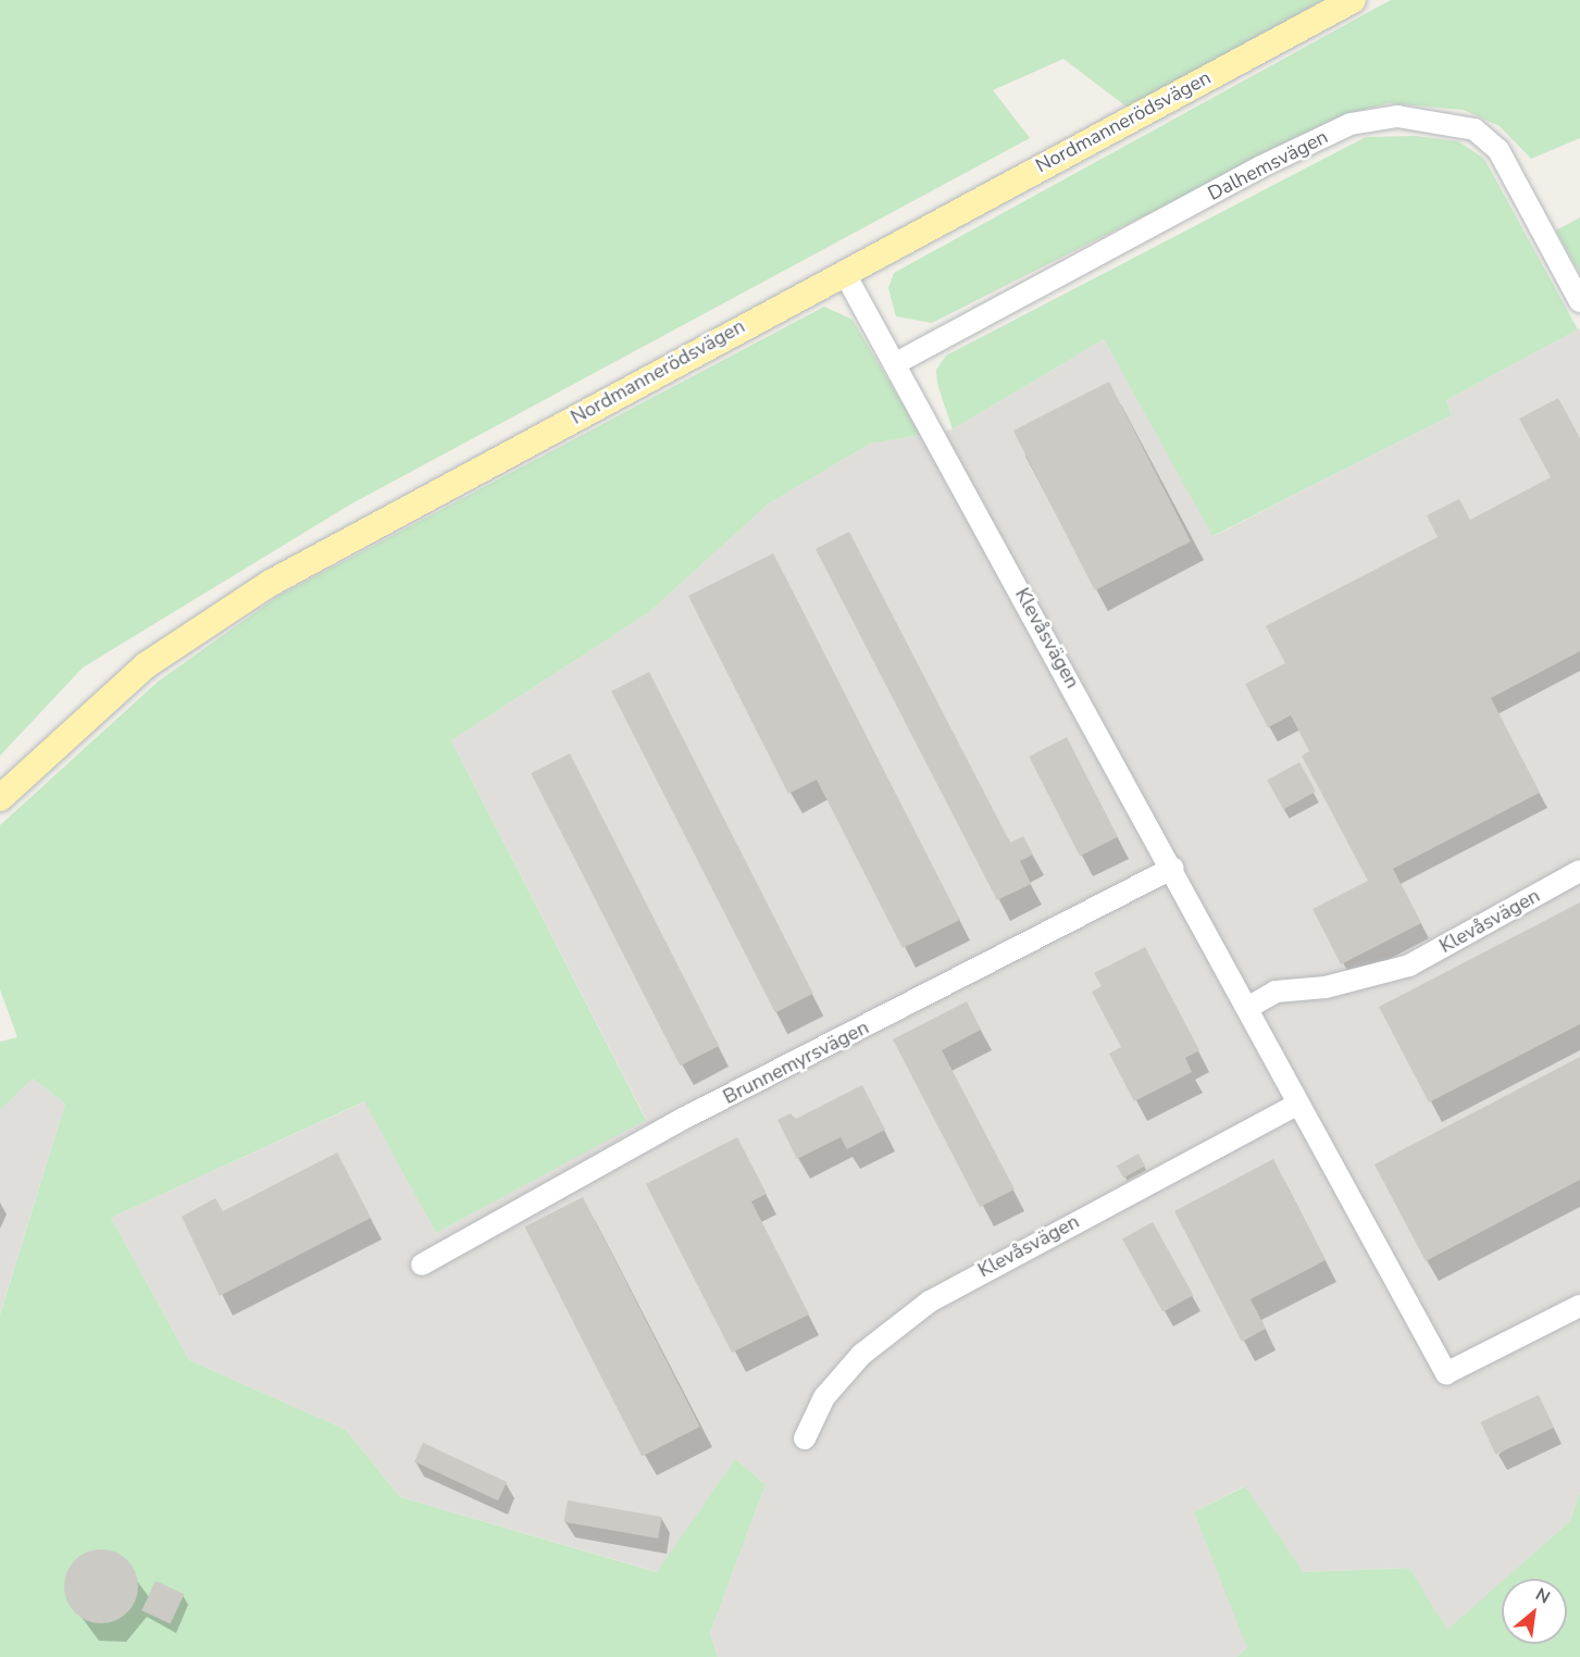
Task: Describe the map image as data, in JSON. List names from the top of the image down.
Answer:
{
  "streets": {
    "main road": ["Nordmannerödsvägen"],
    "street": ["Dalhemsvägen", "Klevåsvägen", "Brunnemyrsvägen"]
  },
  "crossings": [
    ["Nordmannerödsvägen", "Klevåsvägen"],
    ["Dalhemsvägen", "Klevåsvägen"],
    ["Klevåsvägen", "Brunnemyrsvägen"]
  ],
  "north": "top right"
}
